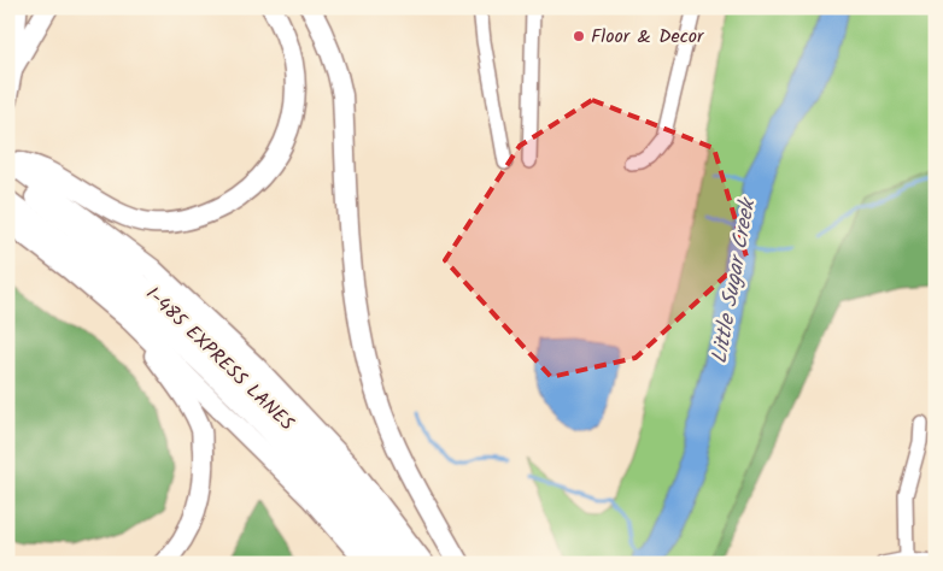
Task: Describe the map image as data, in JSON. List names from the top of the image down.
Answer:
{
  "streets": {
    "highway": ["I-485 EXPRESS LANES"]
  },
  "water": ["Little Sugar Creek"],
  "places": ["Floor & Decor"]
}
